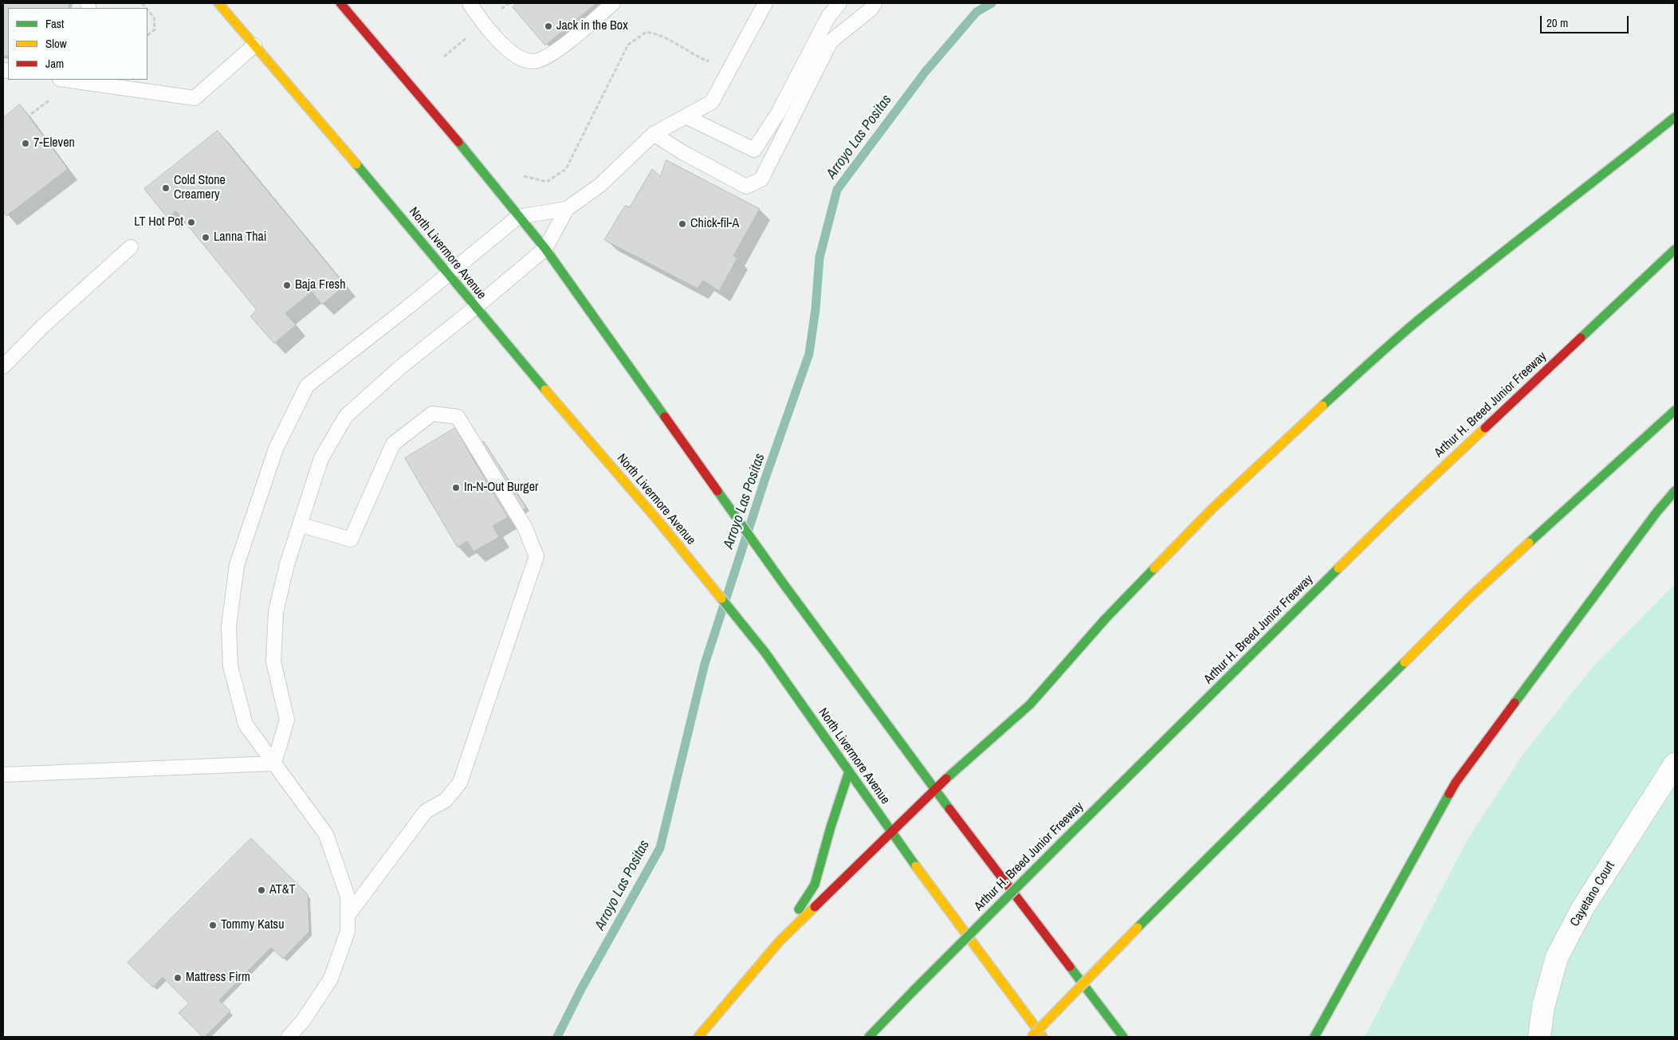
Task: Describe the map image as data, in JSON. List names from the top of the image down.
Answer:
{
  "streets": {
    "main road": ["North Livermore Avenue", "Arthur H. Breed Junior Freeway"],
    "street": ["Cayetano Court"]
  },
  "water": ["Arroyo Las Positas"],
  "places": [
    "Jack in the Box",
    "7-Eleven",
    "Cold Stone Creamery",
    "LT Hot Pot",
    "Chick-fil-A",
    "Lanna Thai",
    "Baja Fresh",
    "In-N-Out Burger",
    "AT&T",
    "Tommy Katsu",
    "Mattress Firm"
  ],
  "legend": ["Fast", "Slow", "Jam"],
  "scale_bar": "20 m"
}
